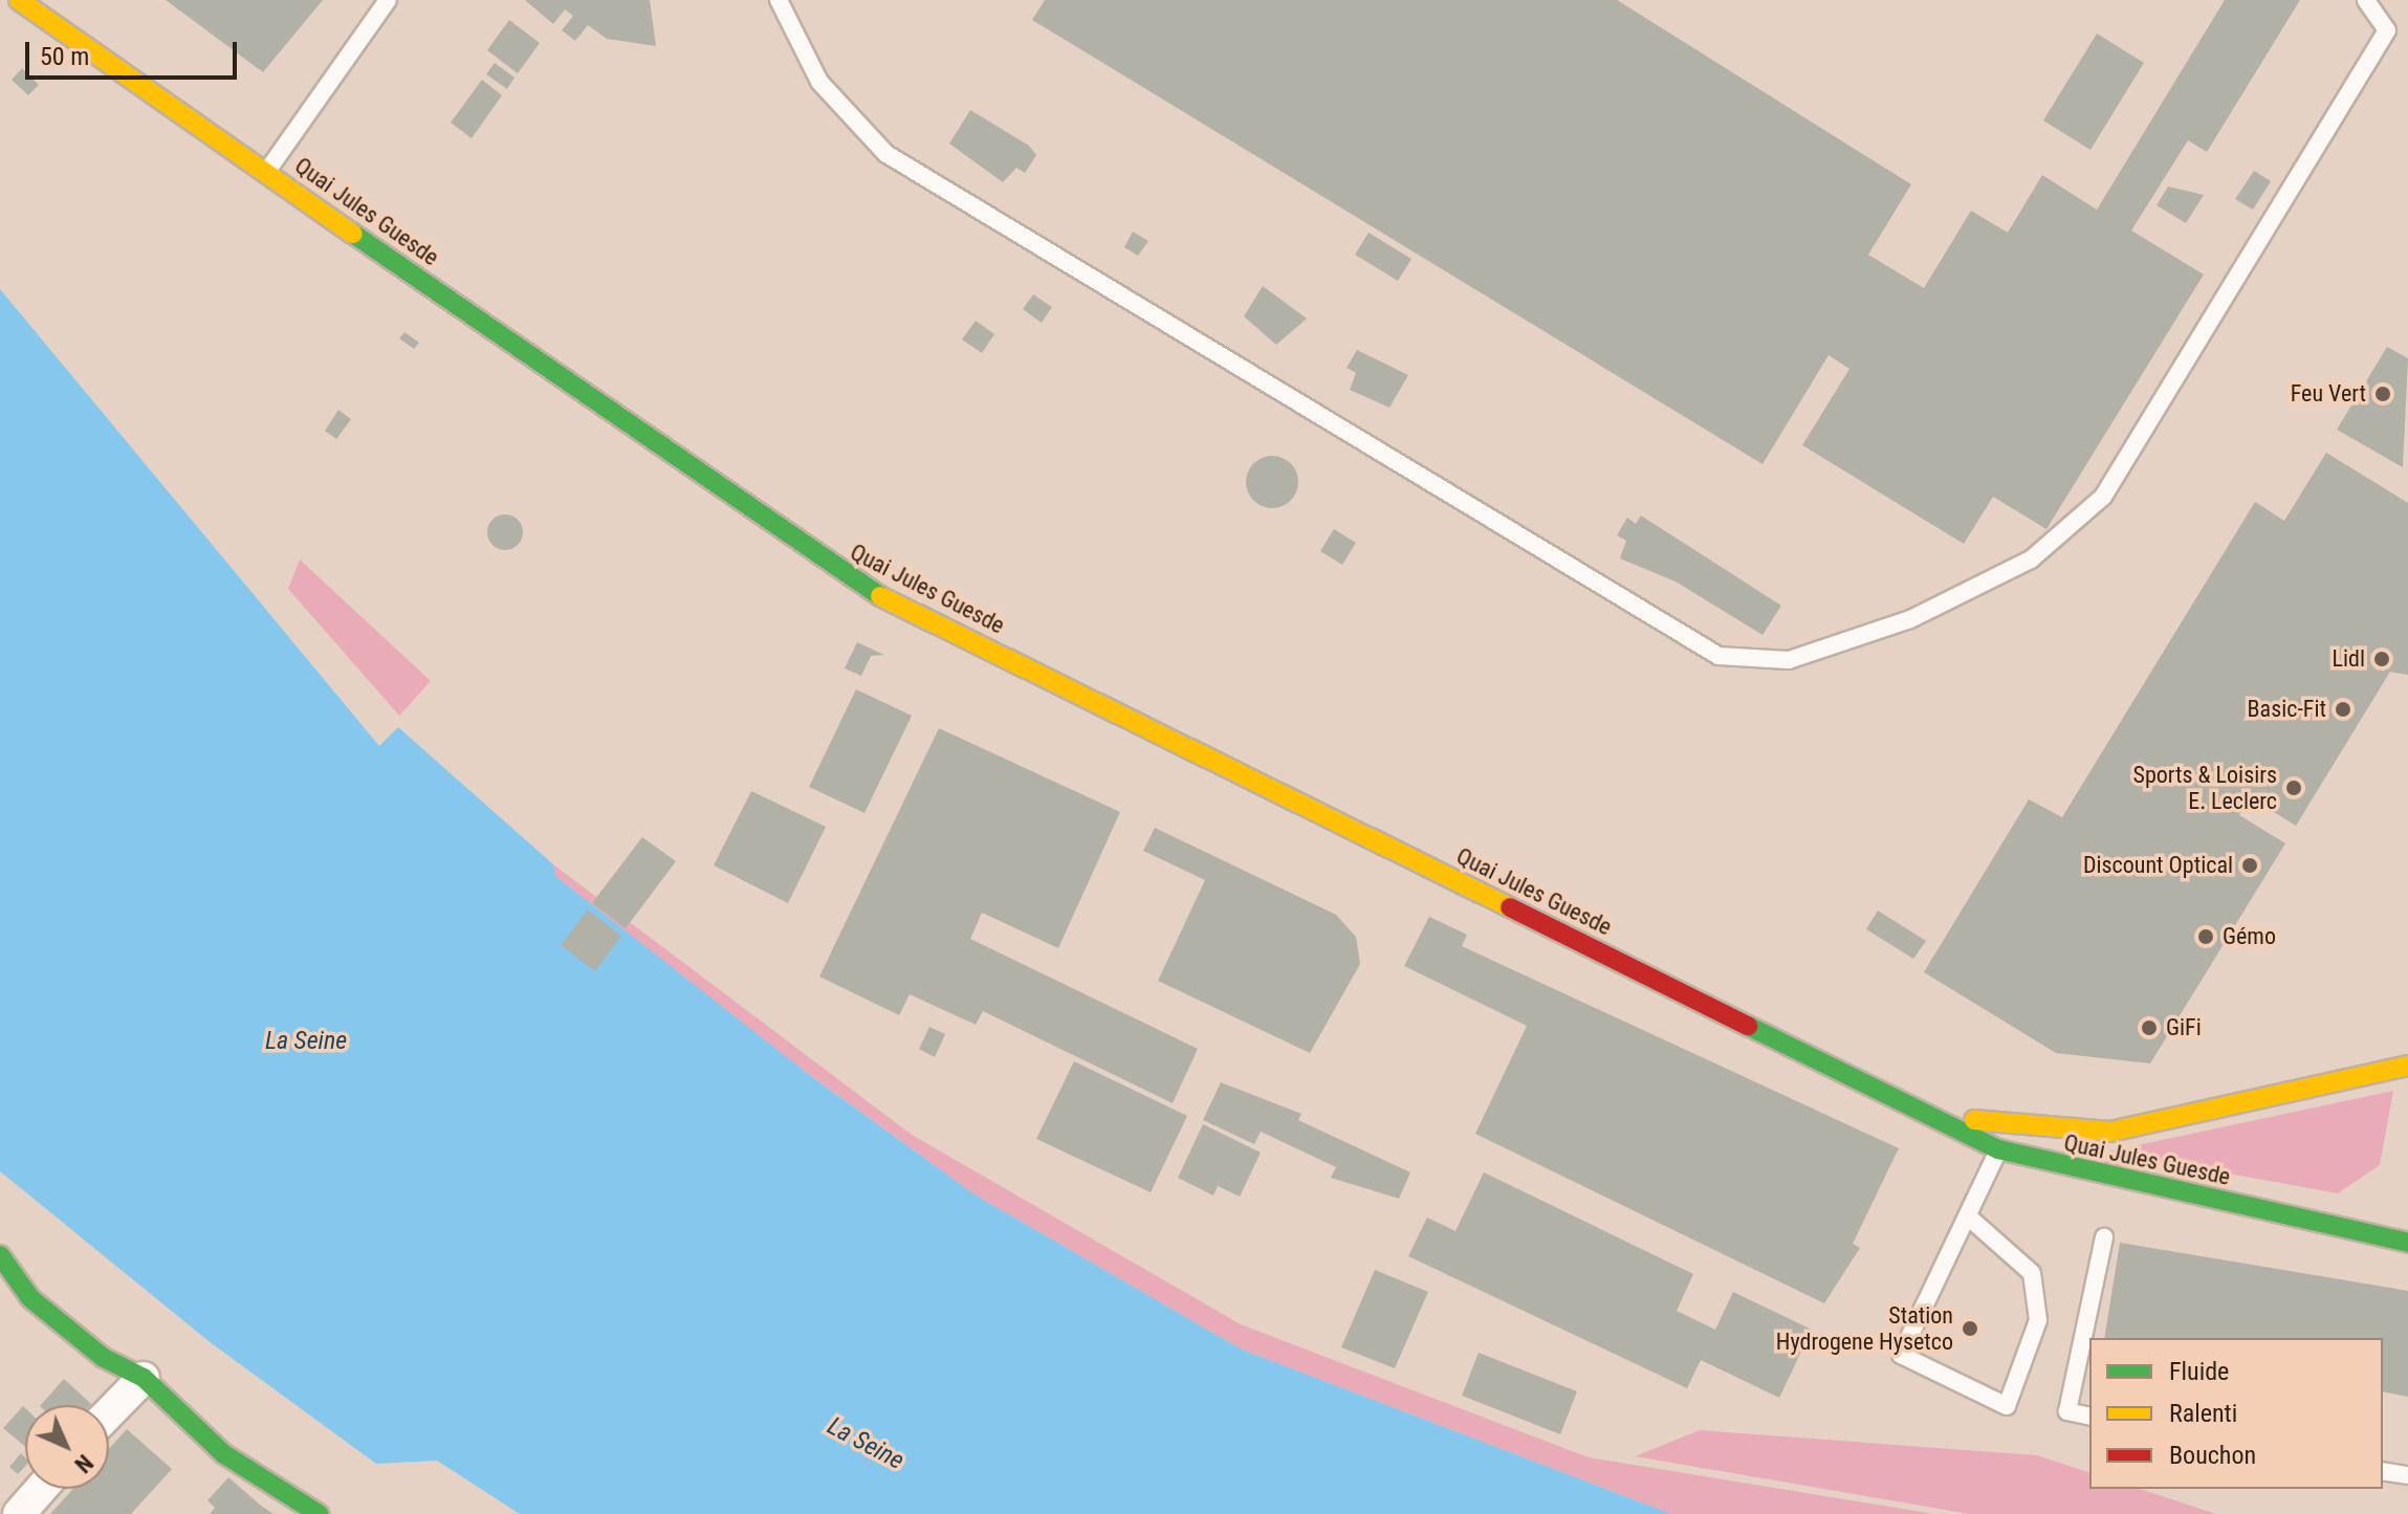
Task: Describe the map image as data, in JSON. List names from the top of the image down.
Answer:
{
  "streets": {
    "main road": ["Quai Jules Guesde"]
  },
  "water": ["La Seine"],
  "places": [
    "Feu Vert",
    "Lidl",
    "Basic-Fit",
    "Sports & Loisirs E. Leclerc",
    "Discount Optical",
    "Gémo",
    "GiFi",
    "Station Hydrogene Hysetco"
  ],
  "legend": ["Fluide", "Ralenti", "Bouchon"],
  "scale_bar": "50 m",
  "north": "bottom right"
}
